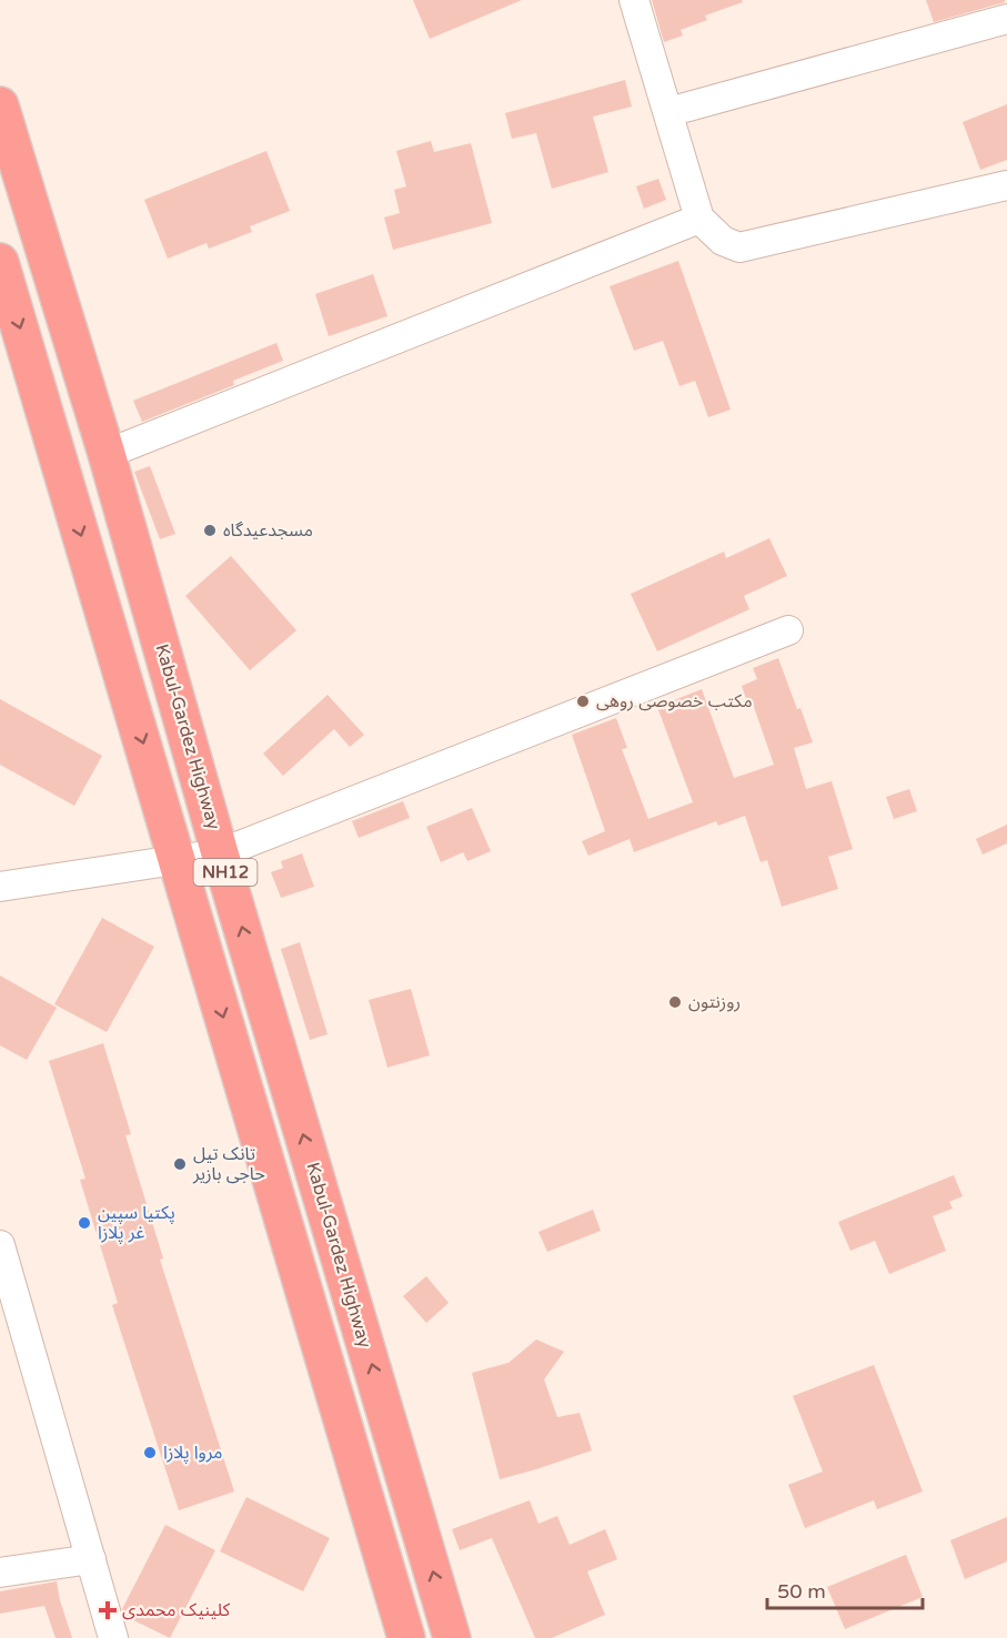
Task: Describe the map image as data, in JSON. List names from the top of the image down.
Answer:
{
  "streets": {
    "highway": ["Kabul-Gardez Highway", "NH12"]
  },
  "places": {
    "other": [
      "مسجدعیدگاه",
      "مکتب خصوصی روهی",
      "روزنتون",
      "تانک تیل حاجی بازیر",
      "پکتیا سپین غر پلازا",
      "مروا پلازا"
    ],
    "health": ["کلینیک محمدی"]
  },
  "scale_bar": "50 m"
}
